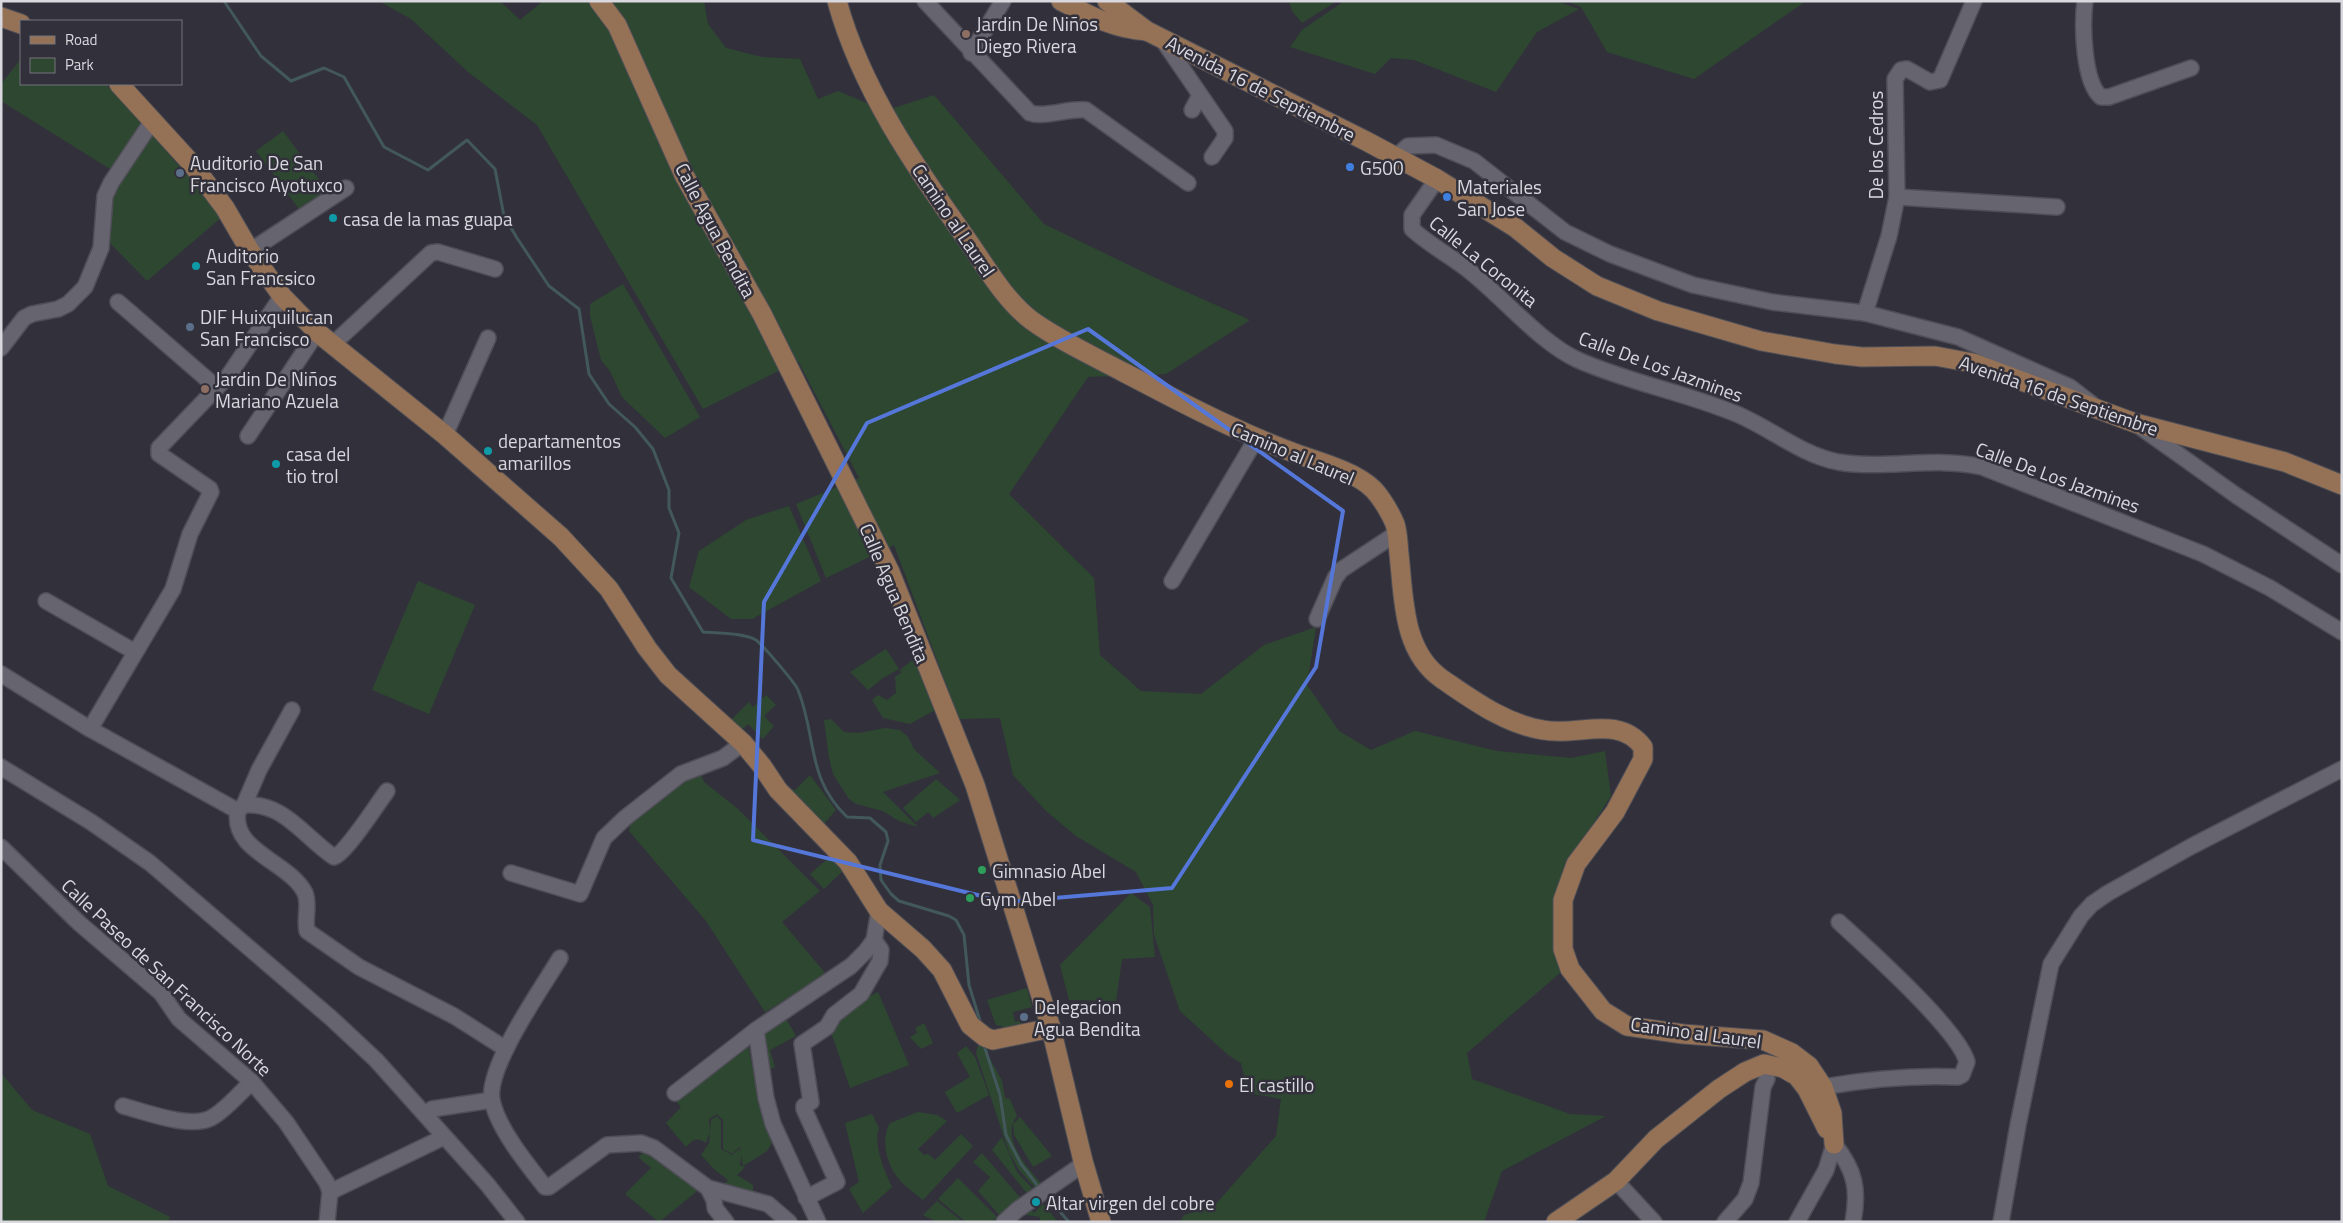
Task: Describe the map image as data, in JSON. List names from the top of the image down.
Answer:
{
  "streets": {
    "main road": ["Avenida 16 de Septiembre", "Camino al Laurel", "Calle Agua Bendita"],
    "street": [
      "De los Cedros",
      "Calle La Coronita",
      "Calle De Los Jazmines",
      "Calle Paseo de San Francisco Norte"
    ]
  },
  "crossings": [
    ["Avenida 16 de Septiembre", "Calle La Coronita"],
    ["Calle La Coronita", "Calle De Los Jazmines"]
  ],
  "places": [
    "Jardin De Niños Diego Rivera",
    "G500",
    "Auditorio De San Francisco Ayotuxco",
    "Materiales San Jose",
    "casa de la mas guapa",
    "Auditorio San Francsico",
    "DIF Huixquilucan San Francisco",
    "Jardin De Niños Mariano Azuela",
    "departamentos amarillos",
    "casa del tio trol",
    "Gimnasio Abel",
    "Gym Abel",
    "Delegacion Agua Bendita",
    "El castillo",
    "Altar virgen del cobre"
  ],
  "legend": ["Road", "Park"]
}
